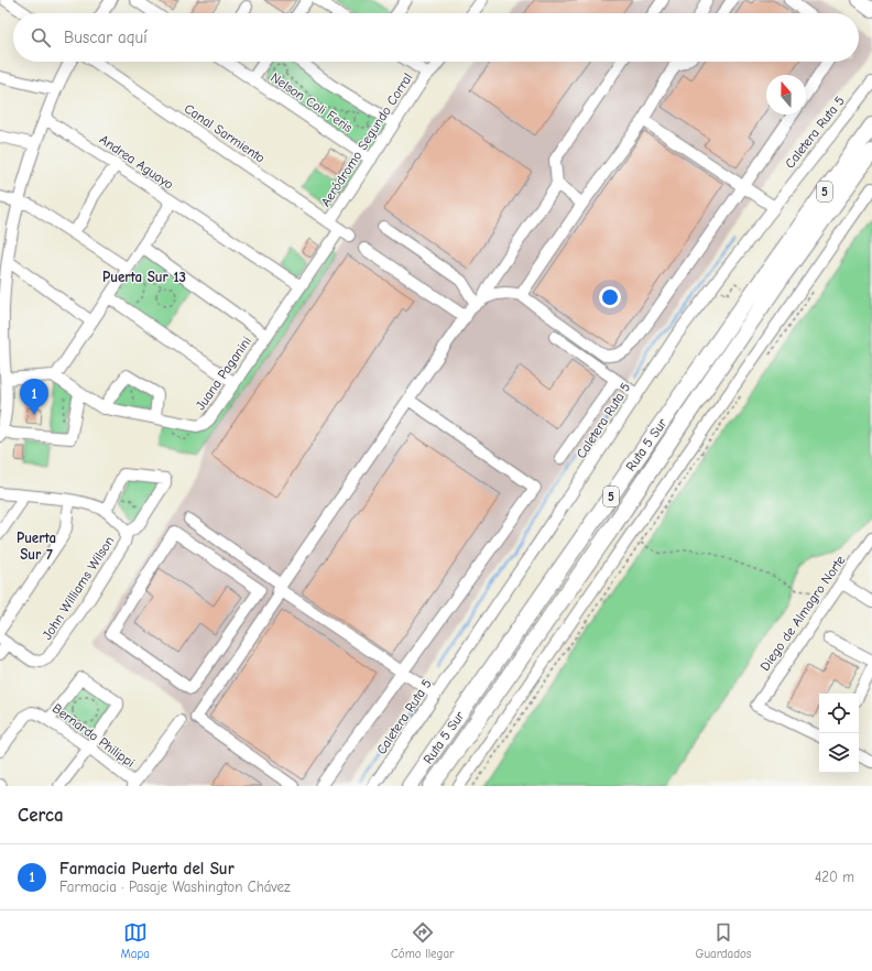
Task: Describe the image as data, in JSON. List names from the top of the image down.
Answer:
{
  "streets": {
    "highway": ["5", "Ruta 5 Sur"],
    "street": [
      "Nelson Coli Feris",
      "Caletera Ruta 5",
      "Canal Sarmiento",
      "Aeródromo Segundo Corral",
      "Andrea Aguayo",
      "Juana Paganini",
      "John Williams Wilson",
      "Diego de Almagro Norte",
      "Bernardo Philippi"
    ]
  },
  "crossings": [
    ["Nelson Coli Feris", "Aeródromo Segundo Corral"],
    ["Canal Sarmiento", "Aeródromo Segundo Corral"],
    ["Canal Sarmiento", "Juana Paganini"],
    ["Andrea Aguayo", "Juana Paganini"]
  ],
  "districts": ["Puerta Sur 13", "Puerta Sur 7"],
  "north": "top",
  "page": {
    "search": "Buscar aquí",
    "pins": "1",
    "heading": "Cerca",
    "list": [
      {
        "mark": "1",
        "name": "Farmacia Puerta del Sur",
        "note": "Farmacia · Pasaje Washington Chávez",
        "value": "420 m"
      }
    ],
    "nav": ["Mapa", "Cómo llegar", "Guardados"]
  }
}
